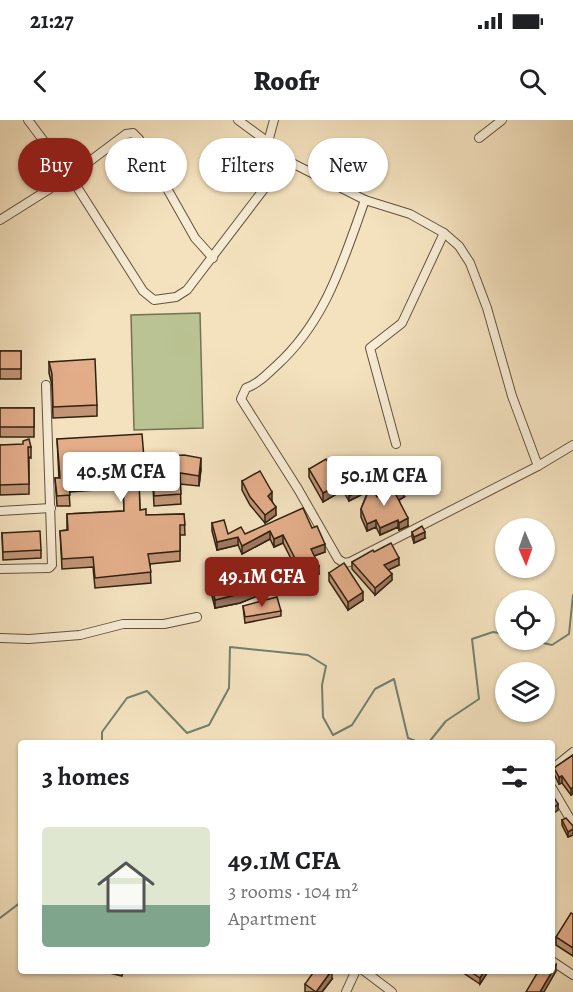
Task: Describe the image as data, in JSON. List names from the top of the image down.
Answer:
{
  "north": "bottom",
  "page": {
    "status": "21:27",
    "header": "Roofr",
    "chip": [
      "Buy",
      "Rent",
      "Filters",
      "New"
    ],
    "price": ["40.5M CFA", "50.1M CFA", "49.1M CFA"],
    "heading": "3 homes",
    "list": [
      {
        "name": "49.1M CFA",
        "note": "3 rooms · 104 m² · Apartment"
      }
    ]
  }
}
